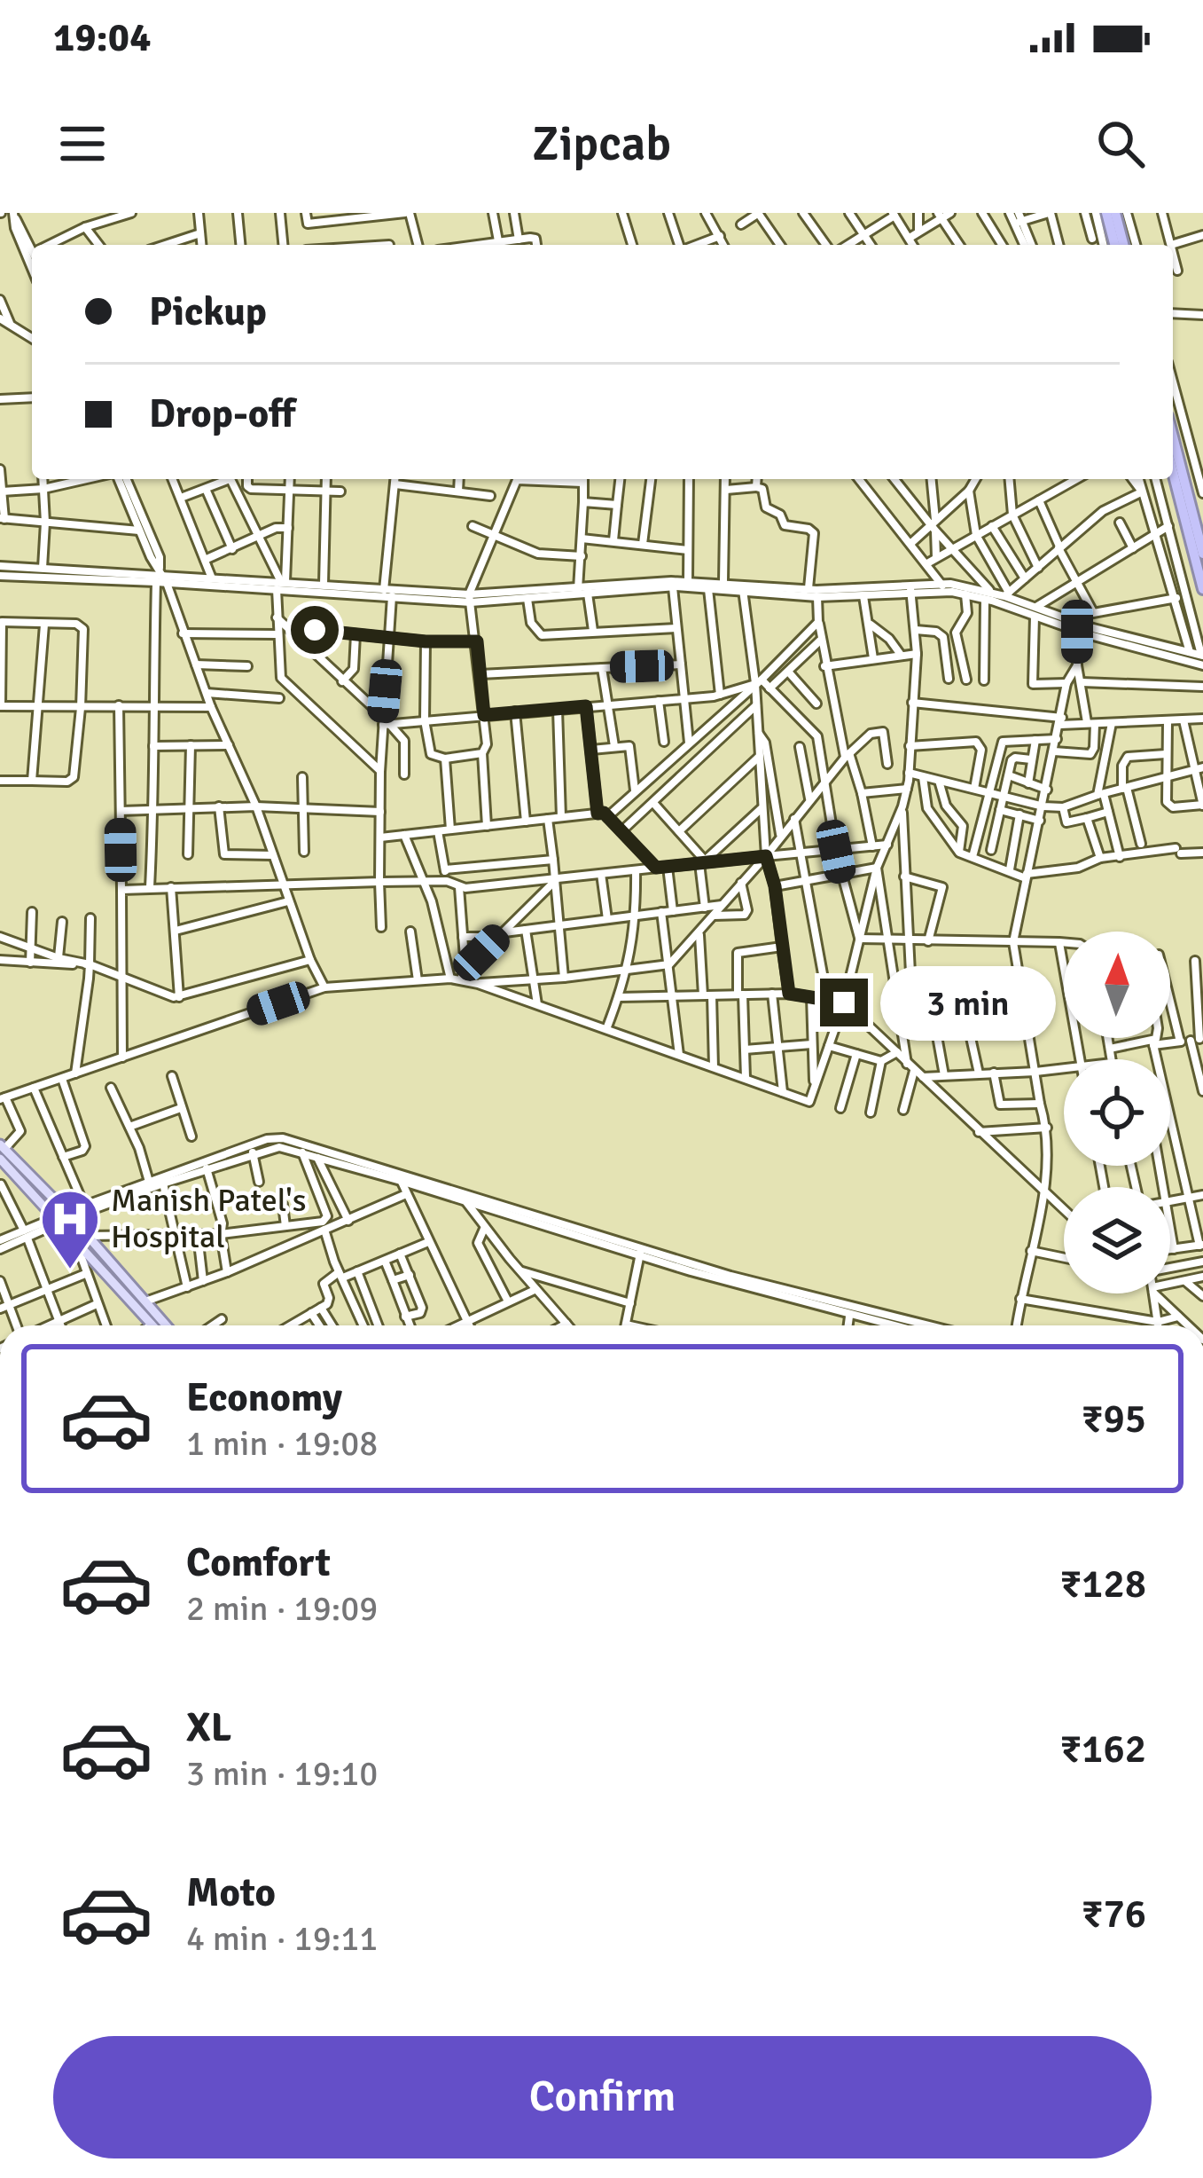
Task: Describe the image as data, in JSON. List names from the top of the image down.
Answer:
{
  "places": {
    "hospital": ["Manish Patel's Hospital"]
  },
  "north": "top",
  "page": {
    "status": "19:04",
    "header": "Zipcab",
    "banner": ["Pickup", "Drop-off"],
    "bubble": "3 min",
    "list": [
      {
        "name": "Economy",
        "note": "1 min · 19:08",
        "value": "₹95"
      },
      {
        "name": "Comfort",
        "note": "2 min · 19:09",
        "value": "₹128"
      },
      {
        "name": "XL",
        "note": "3 min · 19:10",
        "value": "₹162"
      },
      {
        "name": "Moto",
        "note": "4 min · 19:11",
        "value": "₹76"
      }
    ],
    "buttons": "Confirm"
  }
}
